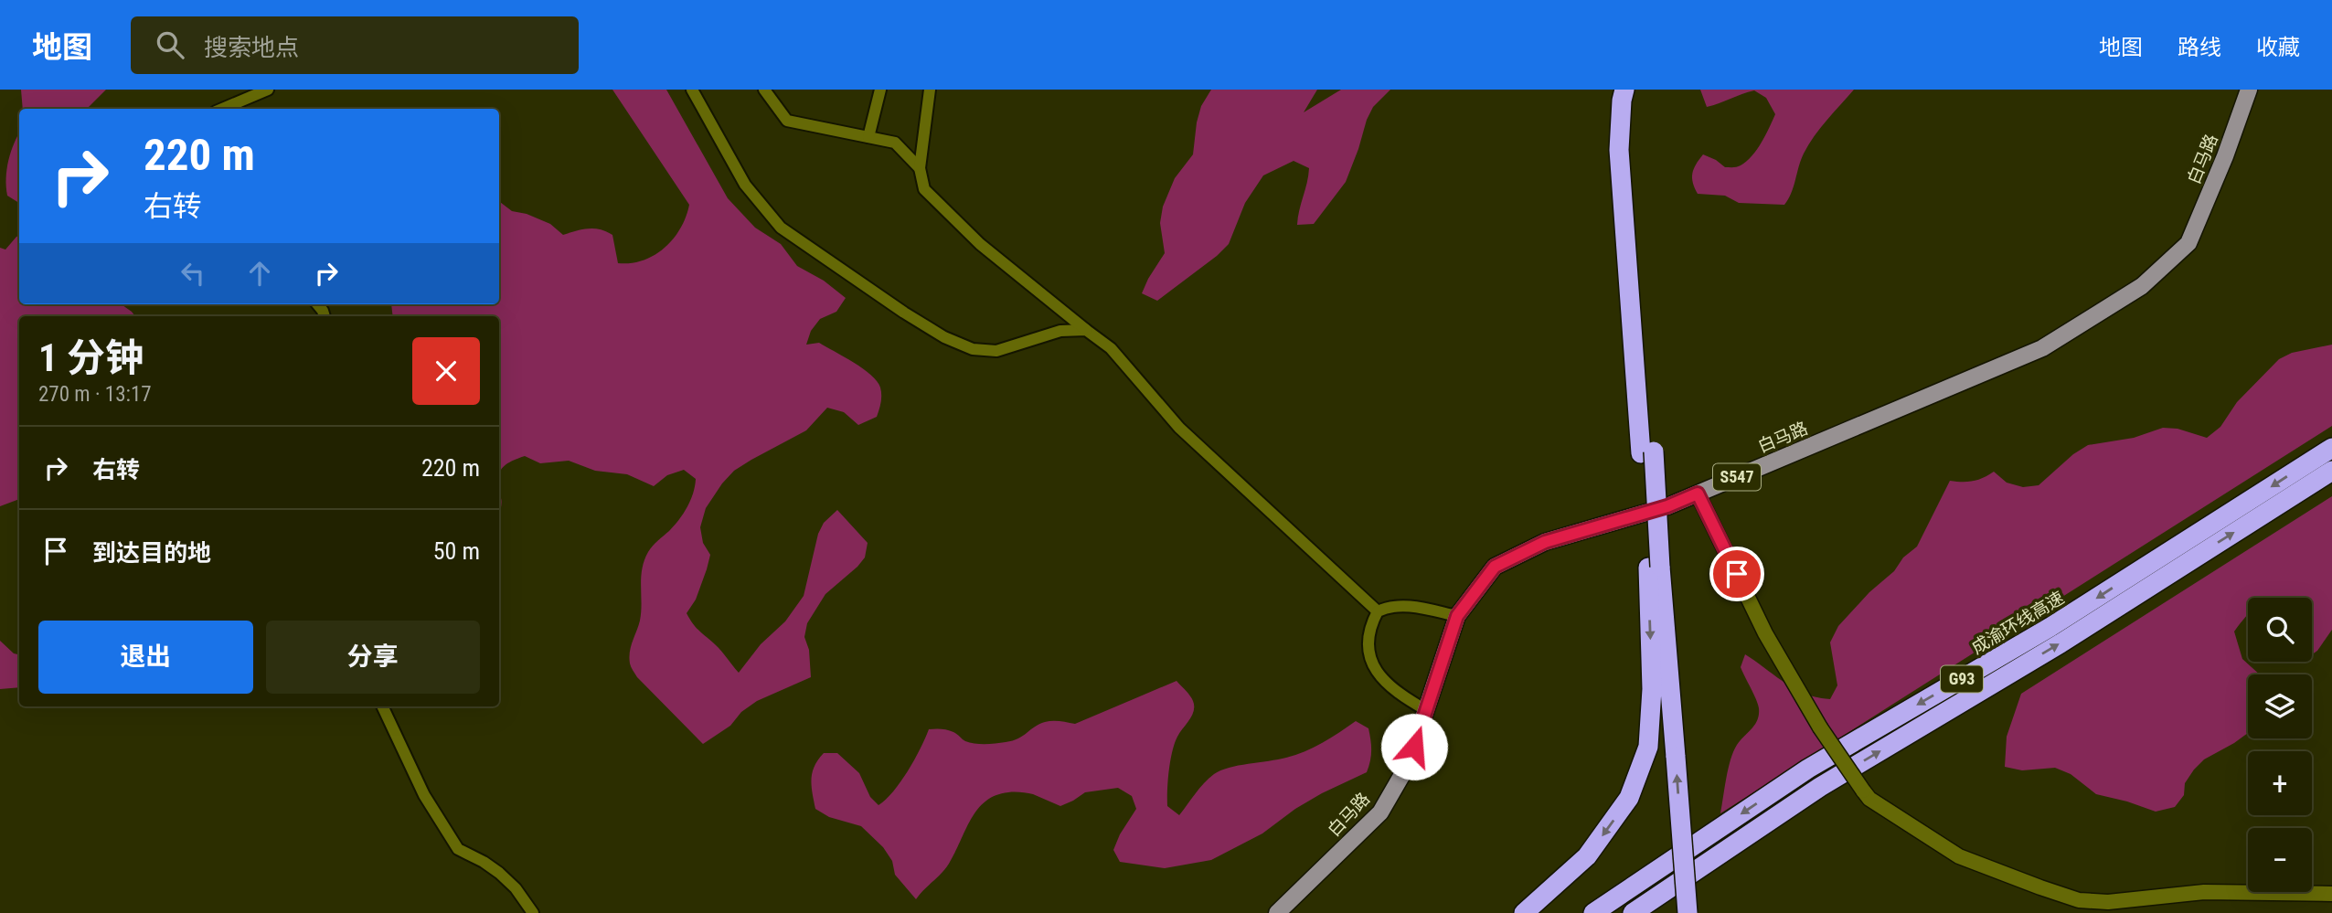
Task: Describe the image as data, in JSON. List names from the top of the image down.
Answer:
{
  "streets": {
    "highway": ["成渝环线高速", "G93"],
    "main road": ["白马路", "S547"]
  },
  "page": {
    "header": "地图",
    "search": "搜索地点",
    "nav": ["地图", "路线", "收藏"],
    "turn": ["220 m", "右转"],
    "heading": ["1 分钟", "270 m · 13:17"],
    "list": [
      {
        "name": "右转",
        "value": "220 m"
      },
      {
        "name": "到达目的地",
        "value": "50 m"
      }
    ],
    "map_buttons": ["+", "−"],
    "buttons": ["退出", "分享"]
  }
}
